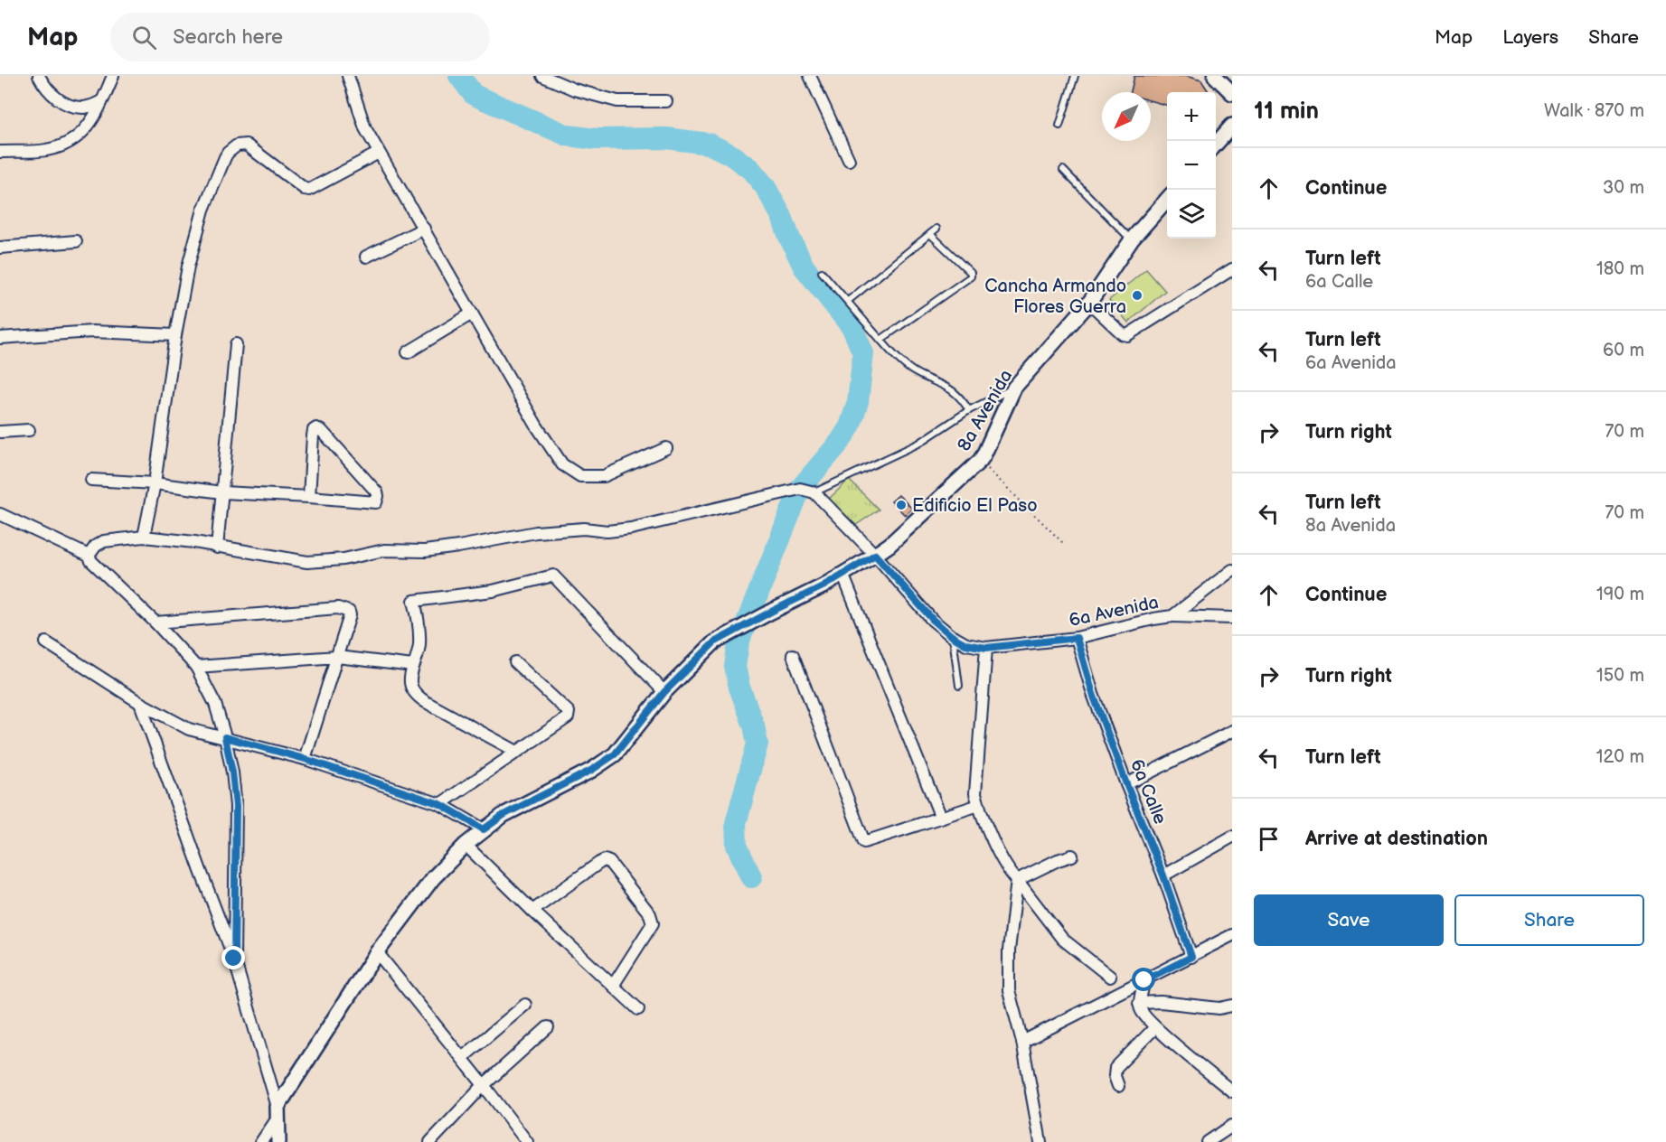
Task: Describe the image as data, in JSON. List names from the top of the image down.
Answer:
{
  "streets": {
    "street": ["8a Avenida", "6a Avenida", "6a Calle"]
  },
  "crossings": [
    ["6a Avenida", "6a Calle"]
  ],
  "places": ["Cancha Armando Flores Guerra", "Edificio El Paso"],
  "north": "bottom left",
  "page": {
    "header": "Map",
    "search": "Search here",
    "nav": ["Map", "Layers", "Share"],
    "heading": ["11 min", "Walk · 870 m"],
    "map_buttons": ["+", "−"],
    "list": [
      ["Continue", "30 m"],
      ["Turn left", "6a Calle", "180 m"],
      ["Turn left", "6a Avenida", "60 m"],
      ["Turn right", "70 m"],
      ["Turn left", "8a Avenida", "70 m"],
      ["Continue", "190 m"],
      ["Turn right", "150 m"],
      ["Turn left", "120 m"],
      "Arrive at destination"
    ],
    "buttons": ["Save", "Share"]
  }
}
